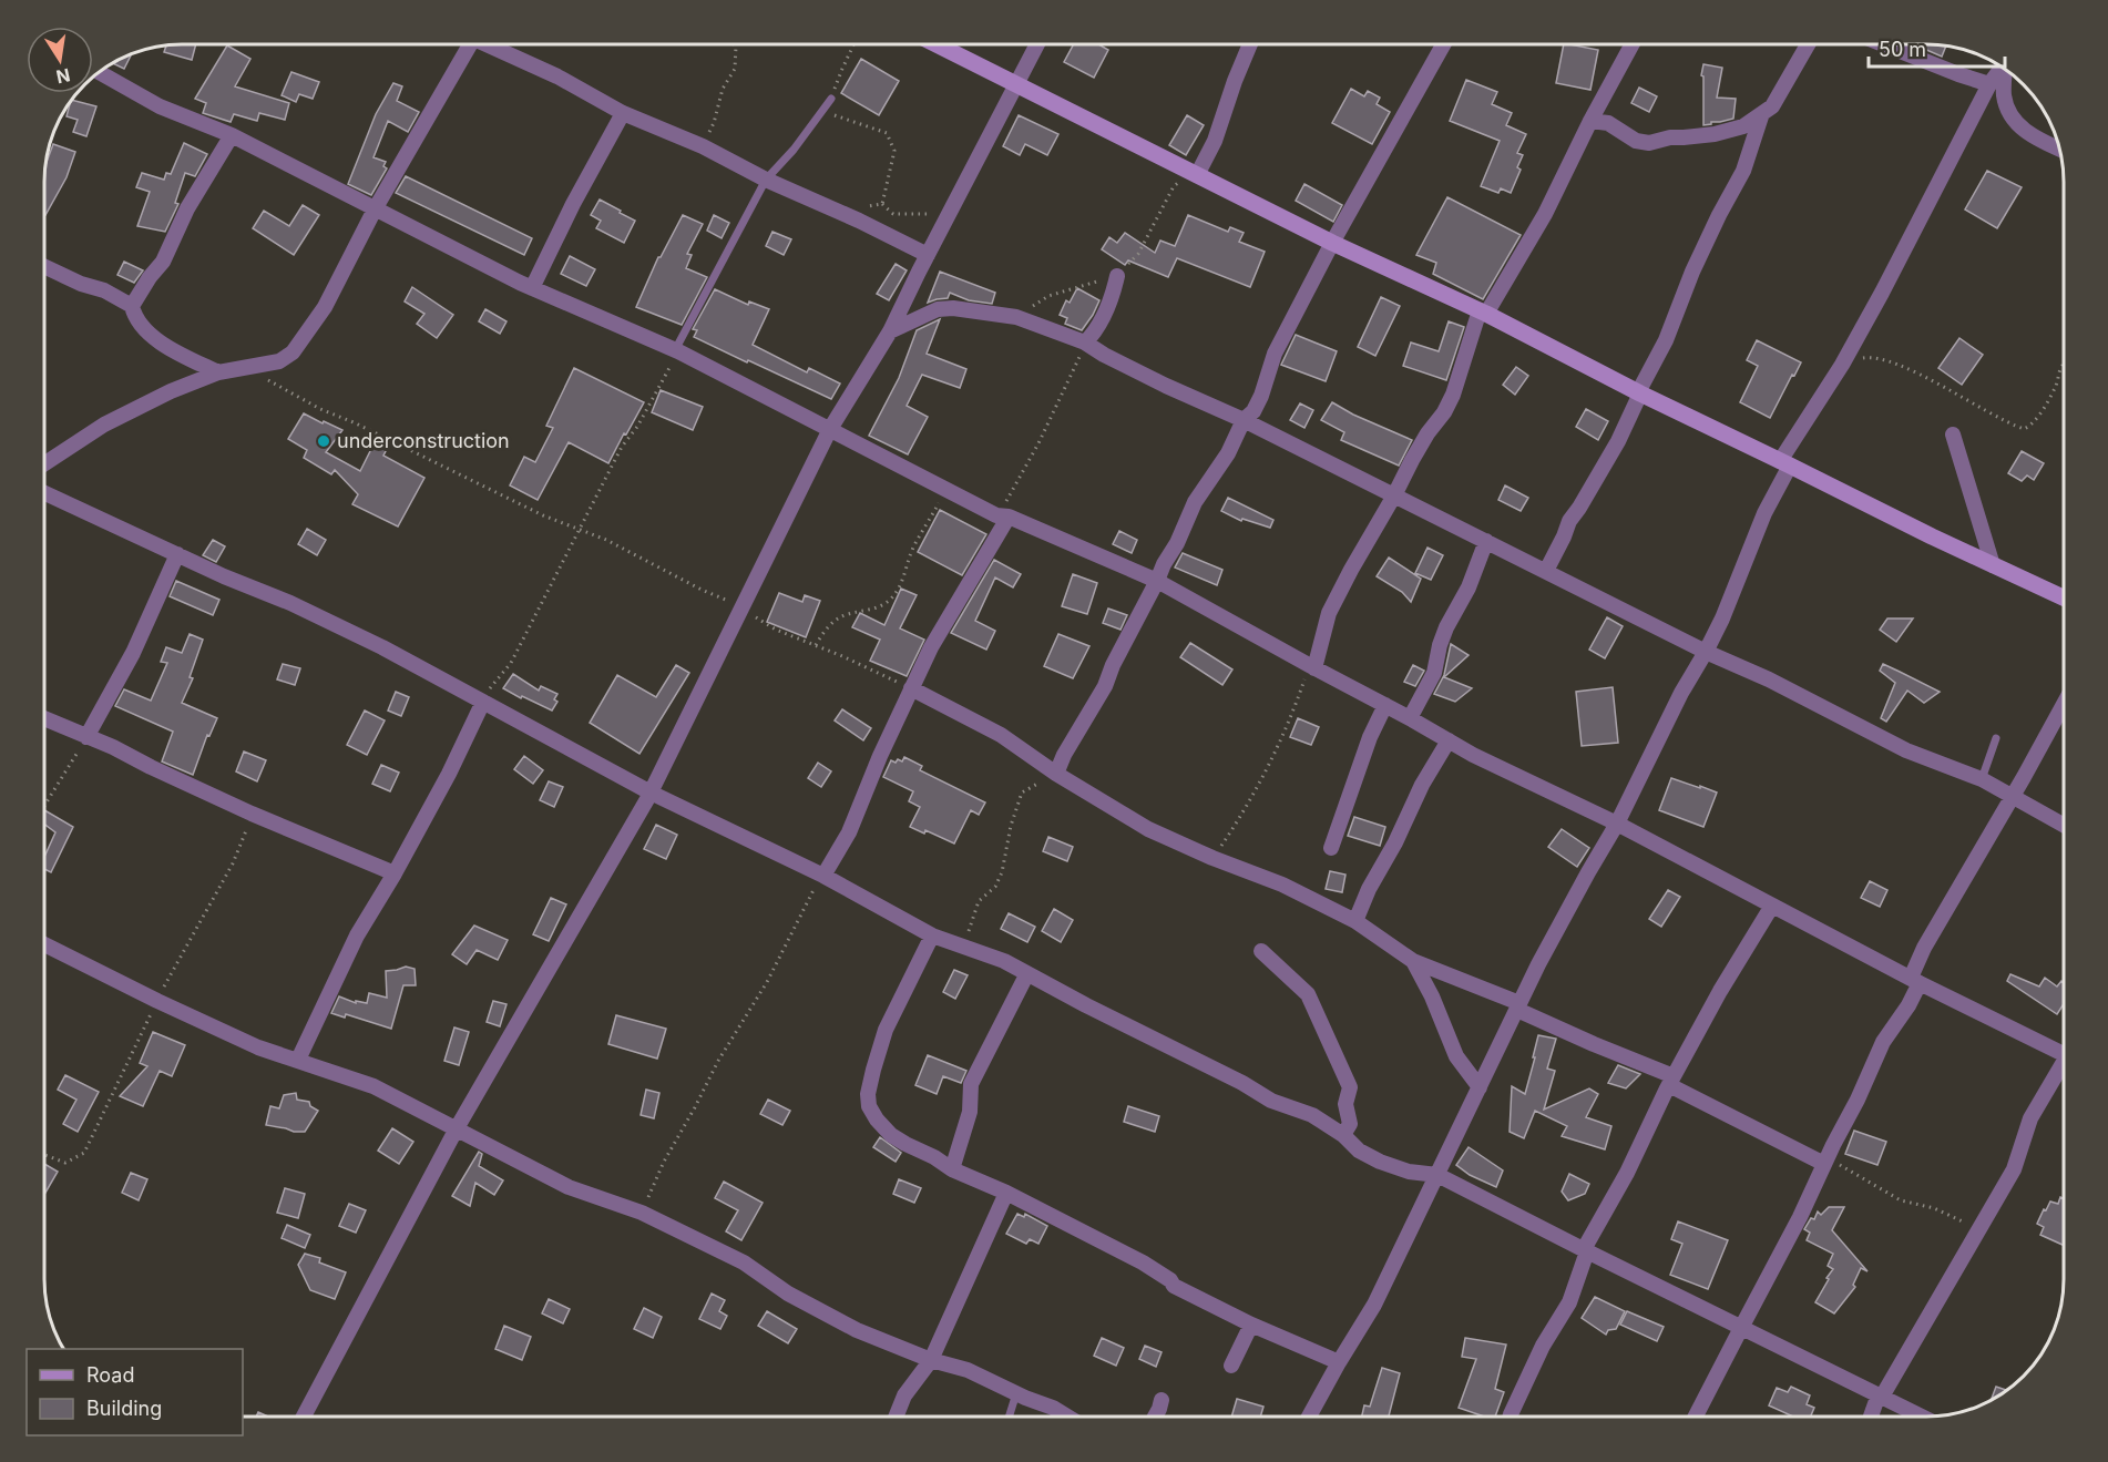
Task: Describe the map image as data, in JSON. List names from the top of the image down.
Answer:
{
  "places": ["underconstruction"],
  "legend": ["Road", "Building"],
  "scale_bar": "50 m",
  "north": "bottom"
}
